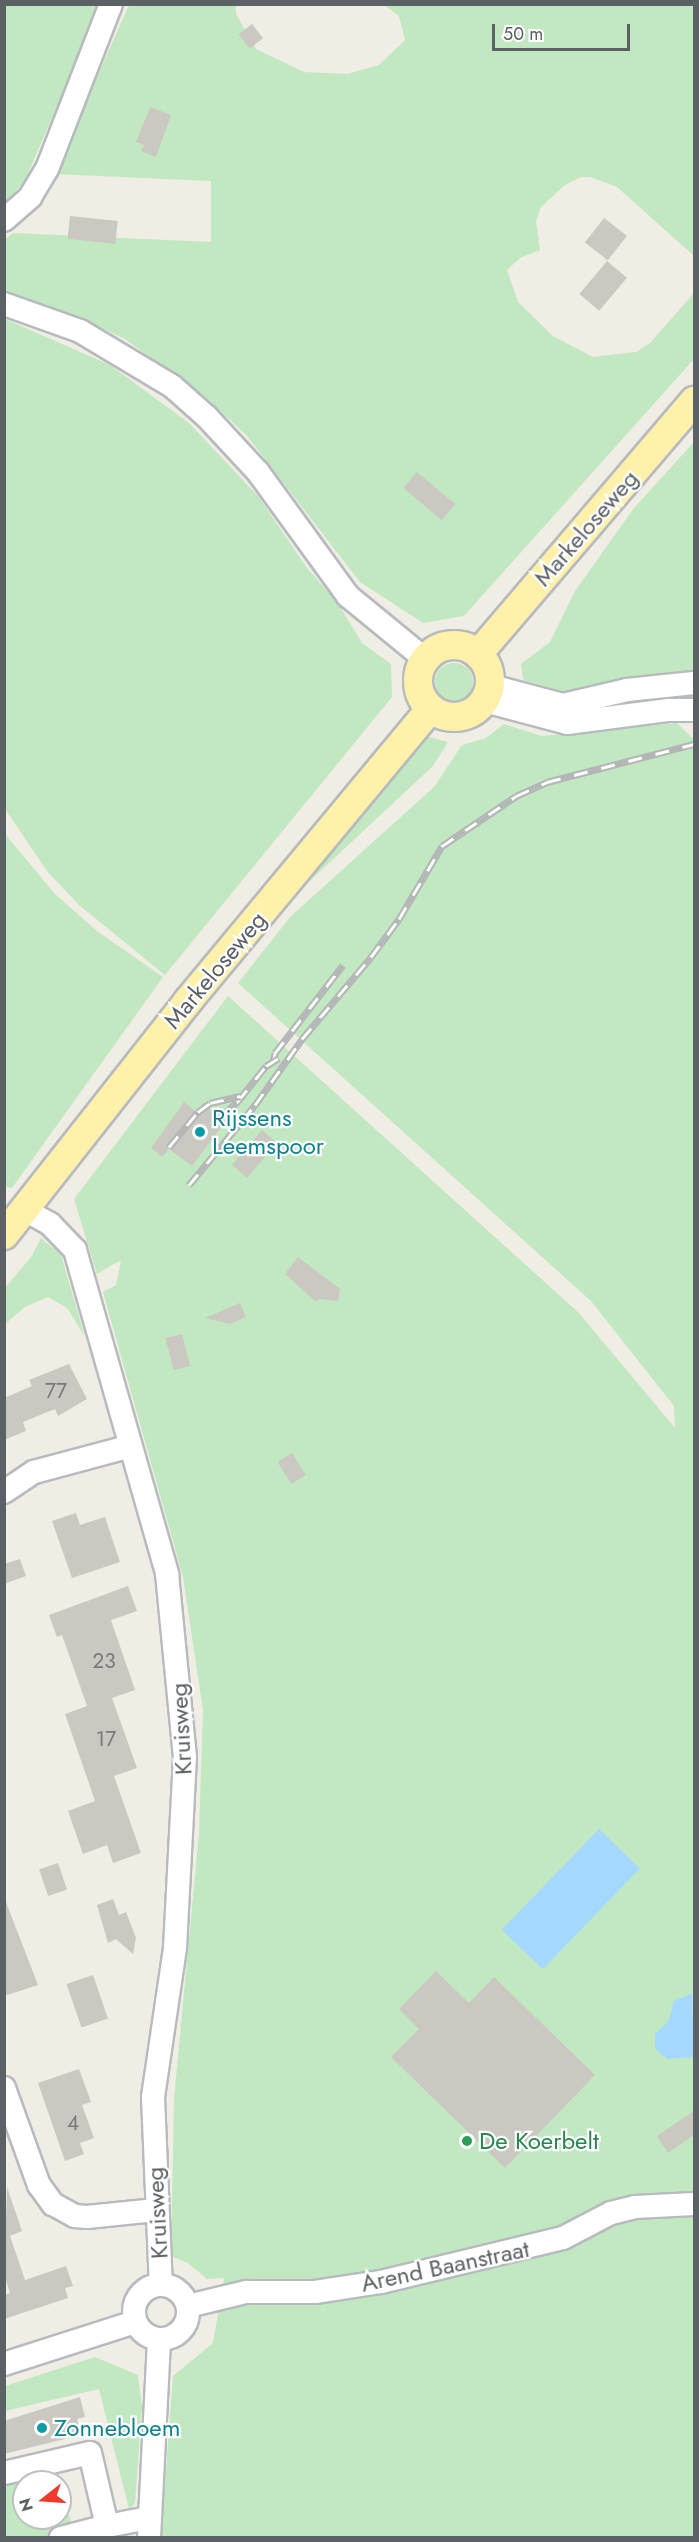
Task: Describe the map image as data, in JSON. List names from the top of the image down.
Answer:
{
  "streets": {
    "main road": ["Markeloseweg"],
    "street": ["Kruisweg", "Arend Baanstraat"]
  },
  "crossings": [
    ["Markeloseweg", "Kruisweg"],
    ["Kruisweg", "Arend Baanstraat"]
  ],
  "places": ["Rijssens Leemspoor", "De Koerbelt", "Zonnebloem"],
  "house_numbers": [
    "77",
    "23",
    "17",
    "4"
  ],
  "scale_bar": "50 m",
  "north": "left"
}
